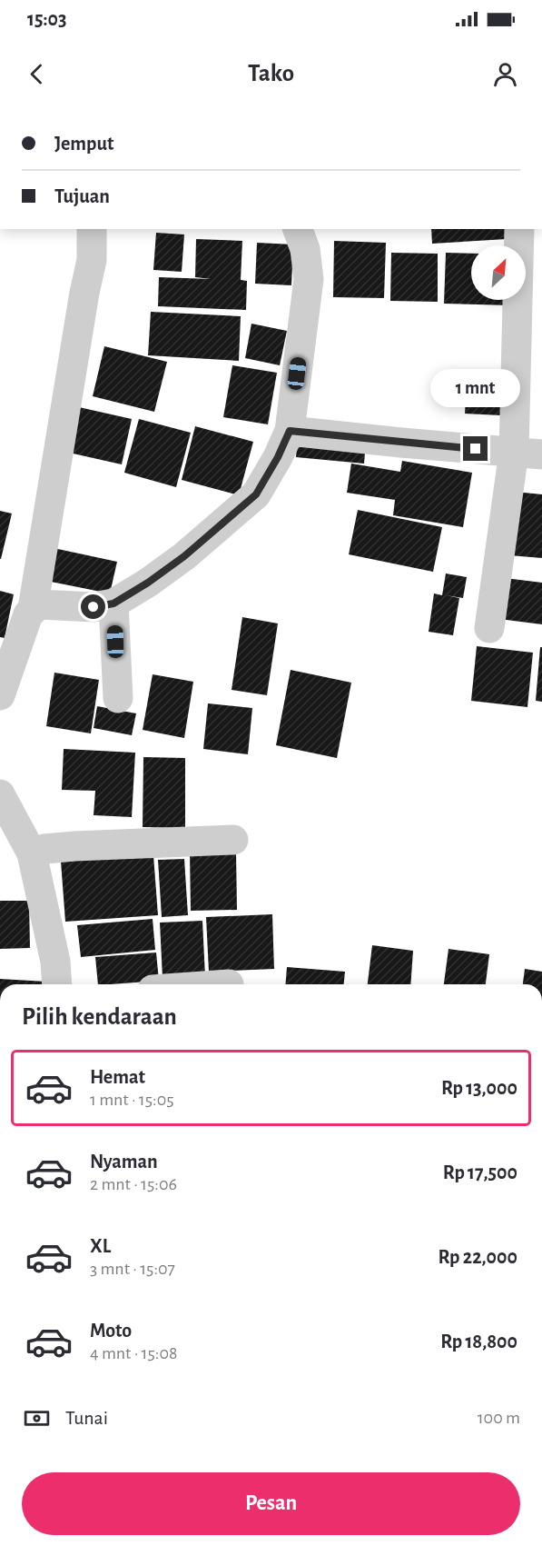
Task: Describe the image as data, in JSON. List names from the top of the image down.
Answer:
{
  "north": "top right",
  "page": {
    "status": "15:03",
    "header": "Tako",
    "banner": ["Jemput", "Tujuan"],
    "bubble": "1 mnt",
    "heading": "Pilih kendaraan",
    "list": [
      {
        "name": "Hemat",
        "note": "1 mnt · 15:05",
        "value": "Rp 13,000"
      },
      {
        "name": "Nyaman",
        "note": "2 mnt · 15:06",
        "value": "Rp 17,500"
      },
      {
        "name": "XL",
        "note": "3 mnt · 15:07",
        "value": "Rp 22,000"
      },
      {
        "name": "Moto",
        "note": "4 mnt · 15:08",
        "value": "Rp 18,800"
      }
    ],
    "pay": ["Tunai", "100 m"],
    "buttons": "Pesan"
  }
}
